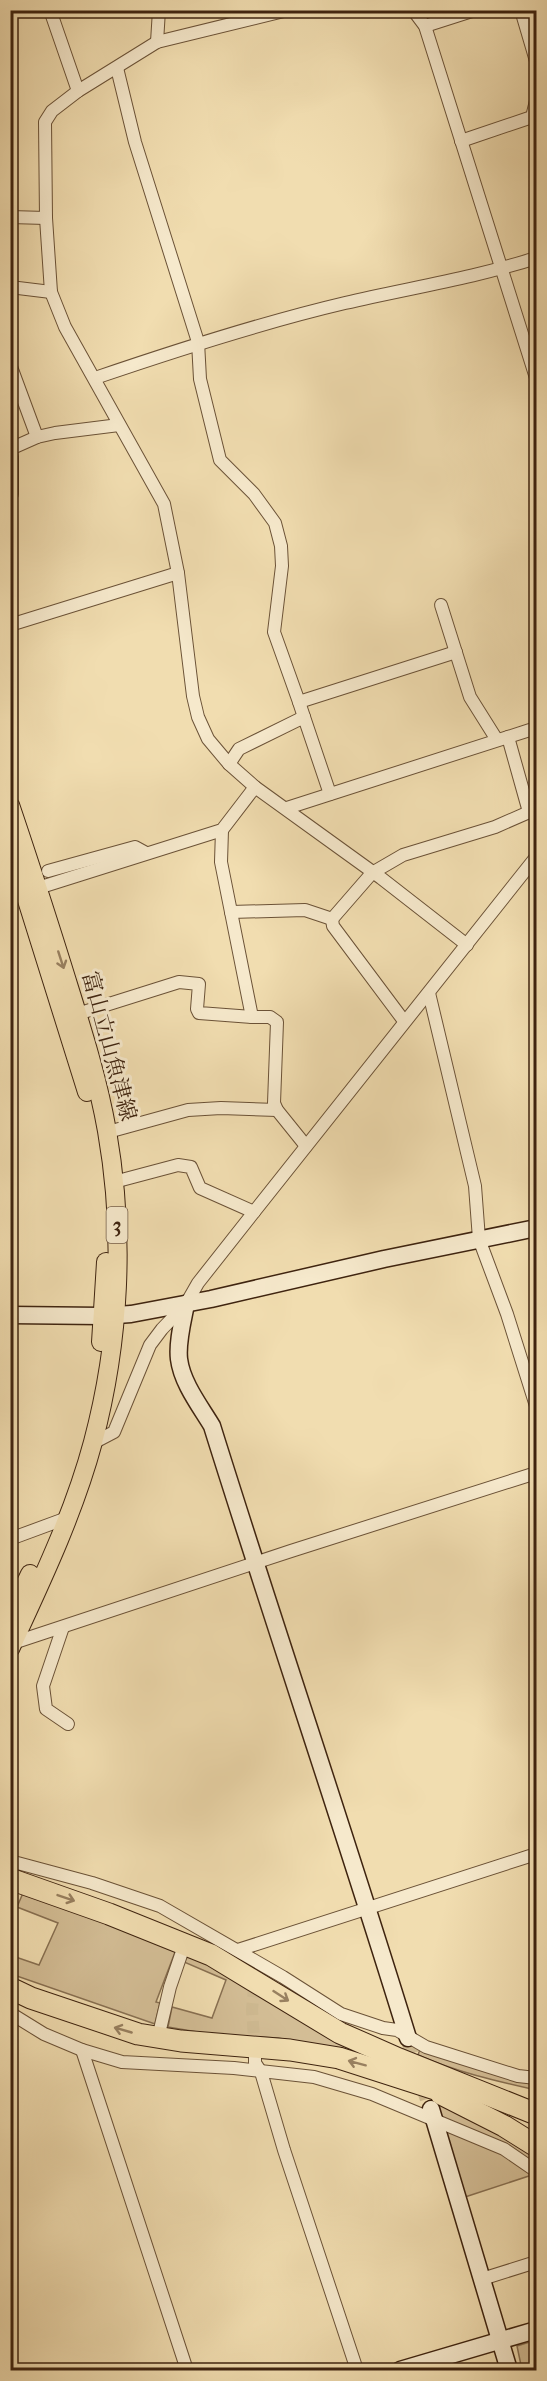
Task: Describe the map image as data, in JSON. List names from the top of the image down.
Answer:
{
  "streets": {
    "main road": ["富山立山魚津線", "3"]
  }
}
